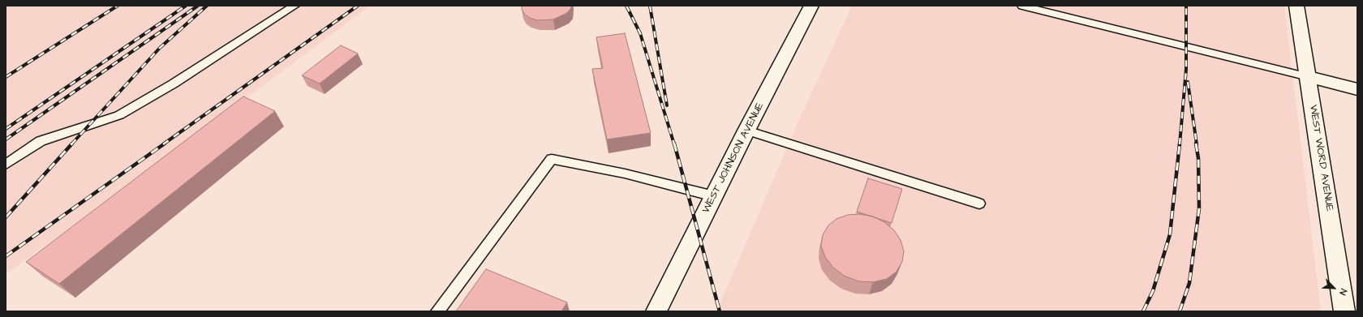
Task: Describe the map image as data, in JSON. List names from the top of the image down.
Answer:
{
  "streets": {
    "street": ["WEST JOHNSON AVENUE", "WEST WORD AVENUE"]
  },
  "north": "bottom right"
}
